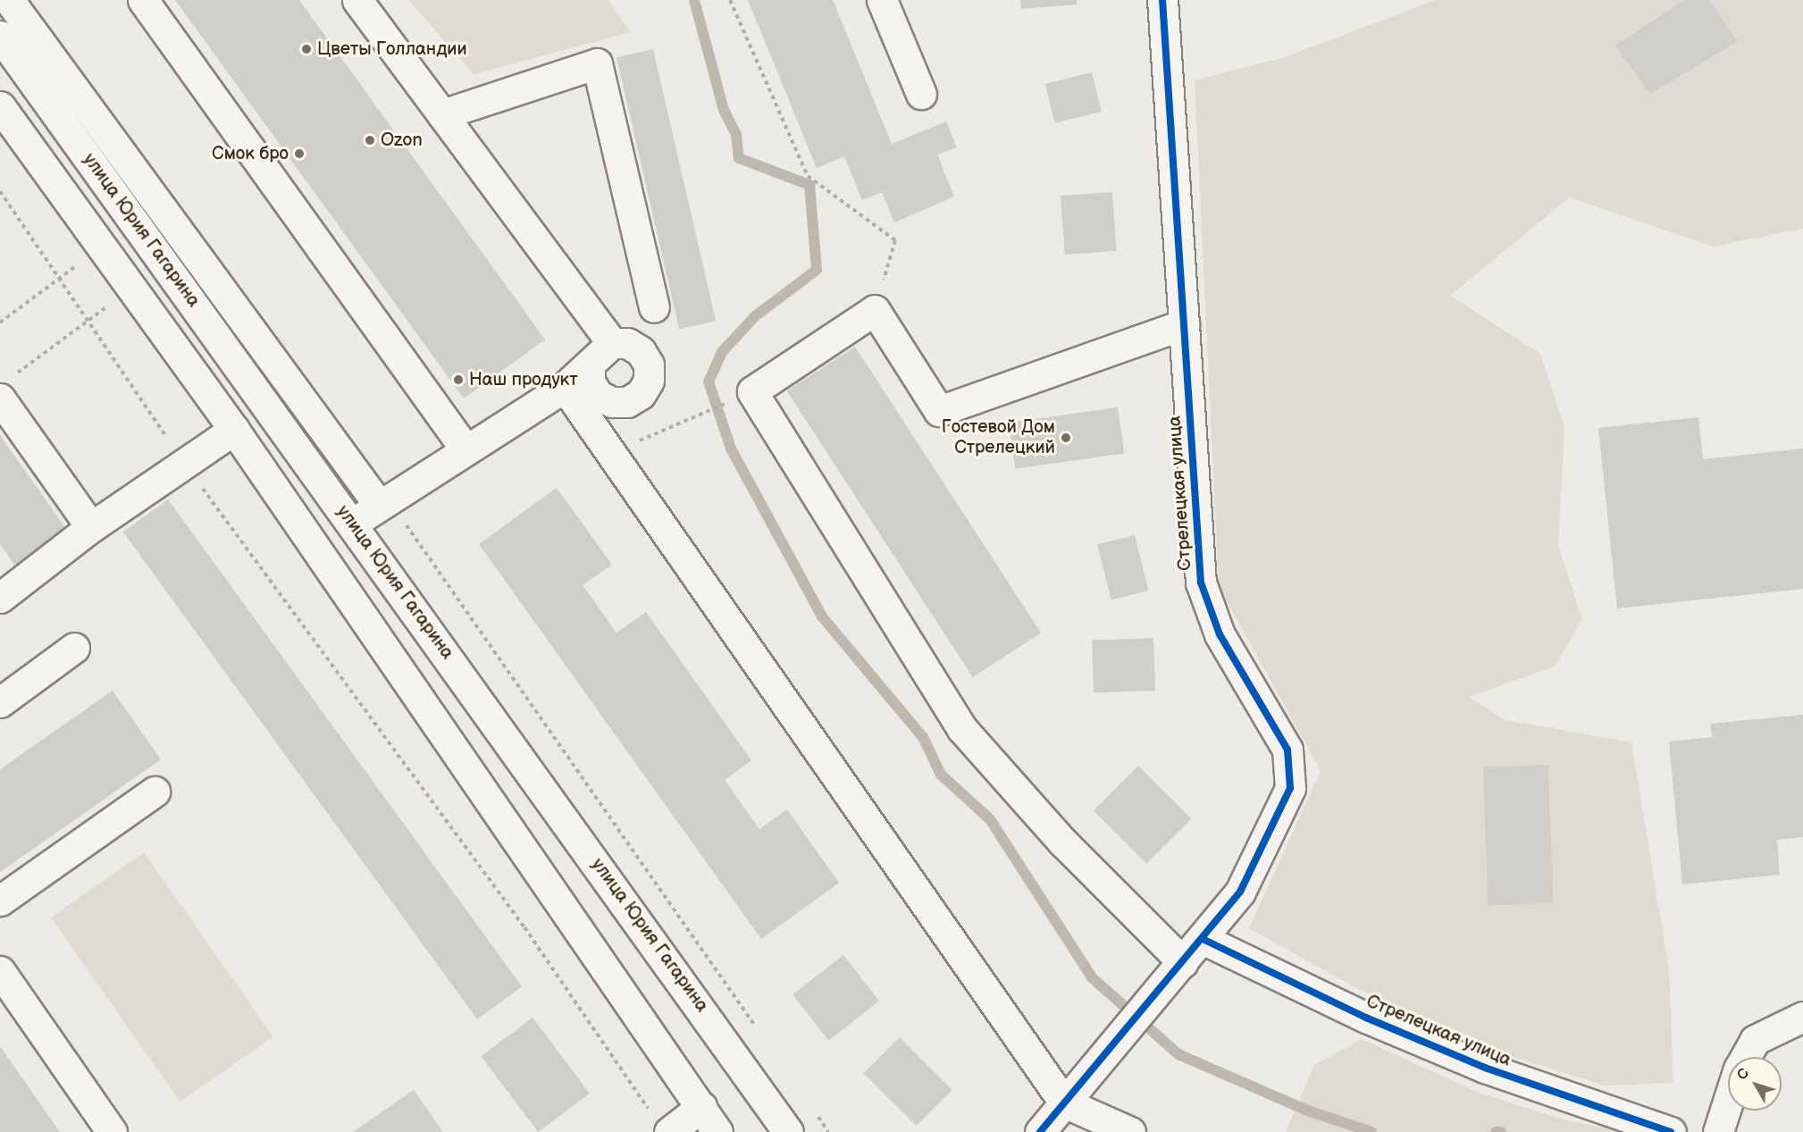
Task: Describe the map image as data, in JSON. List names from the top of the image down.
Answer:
{
  "streets": {
    "main road": ["улица Юрия Гагарина", "Стрелецкая улица"]
  },
  "places": [
    "Цветы Голландии",
    "Ozon",
    "Смок бро",
    "Наш продукт",
    "Гостевой Дом Стрелецкий"
  ],
  "north": "top left"
}
